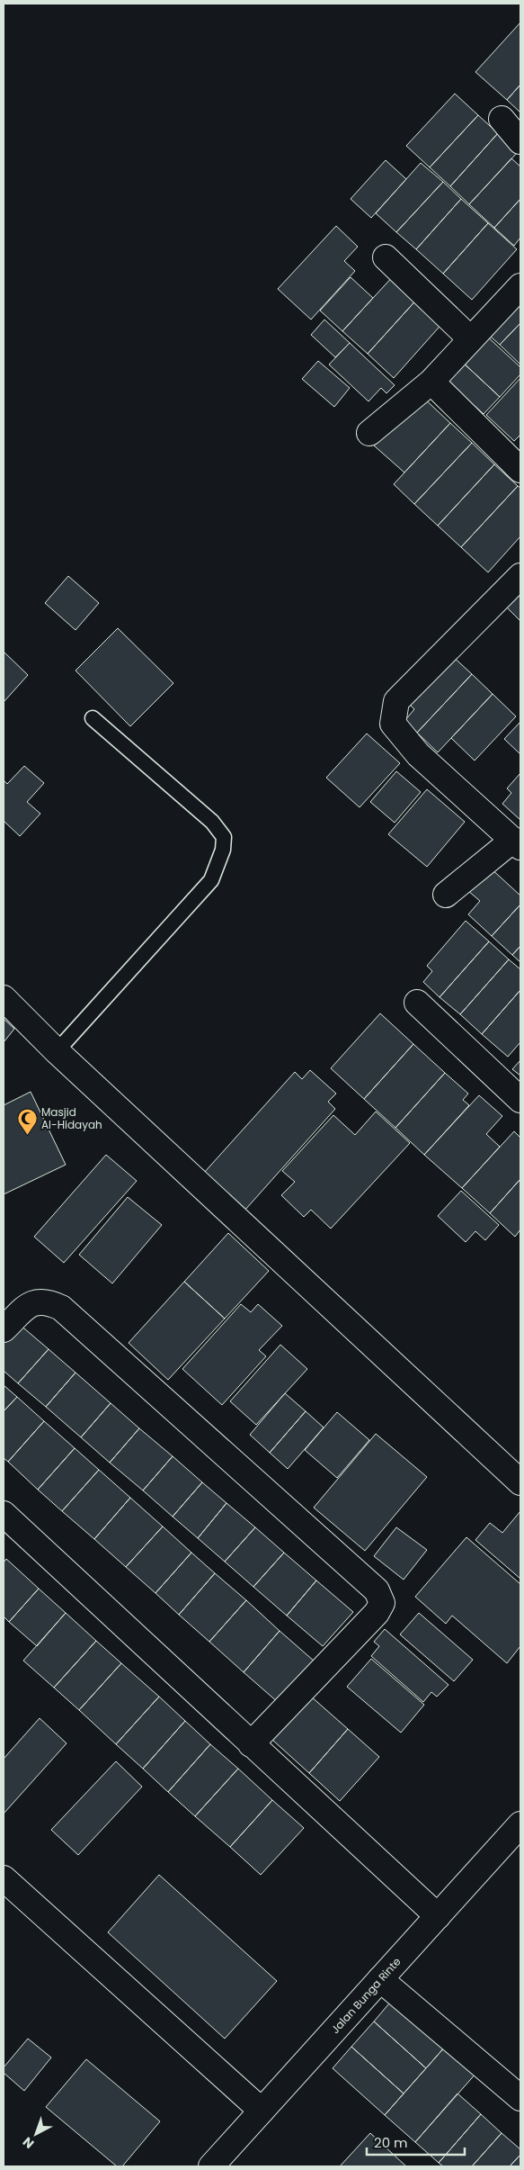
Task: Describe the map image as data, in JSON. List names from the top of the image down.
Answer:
{
  "streets": {
    "street": ["Jalan Bunga Rinte"]
  },
  "places": {
    "mosque": ["Masjid Al-Hidayah"]
  },
  "scale_bar": "20 m",
  "north": "bottom left"
}
